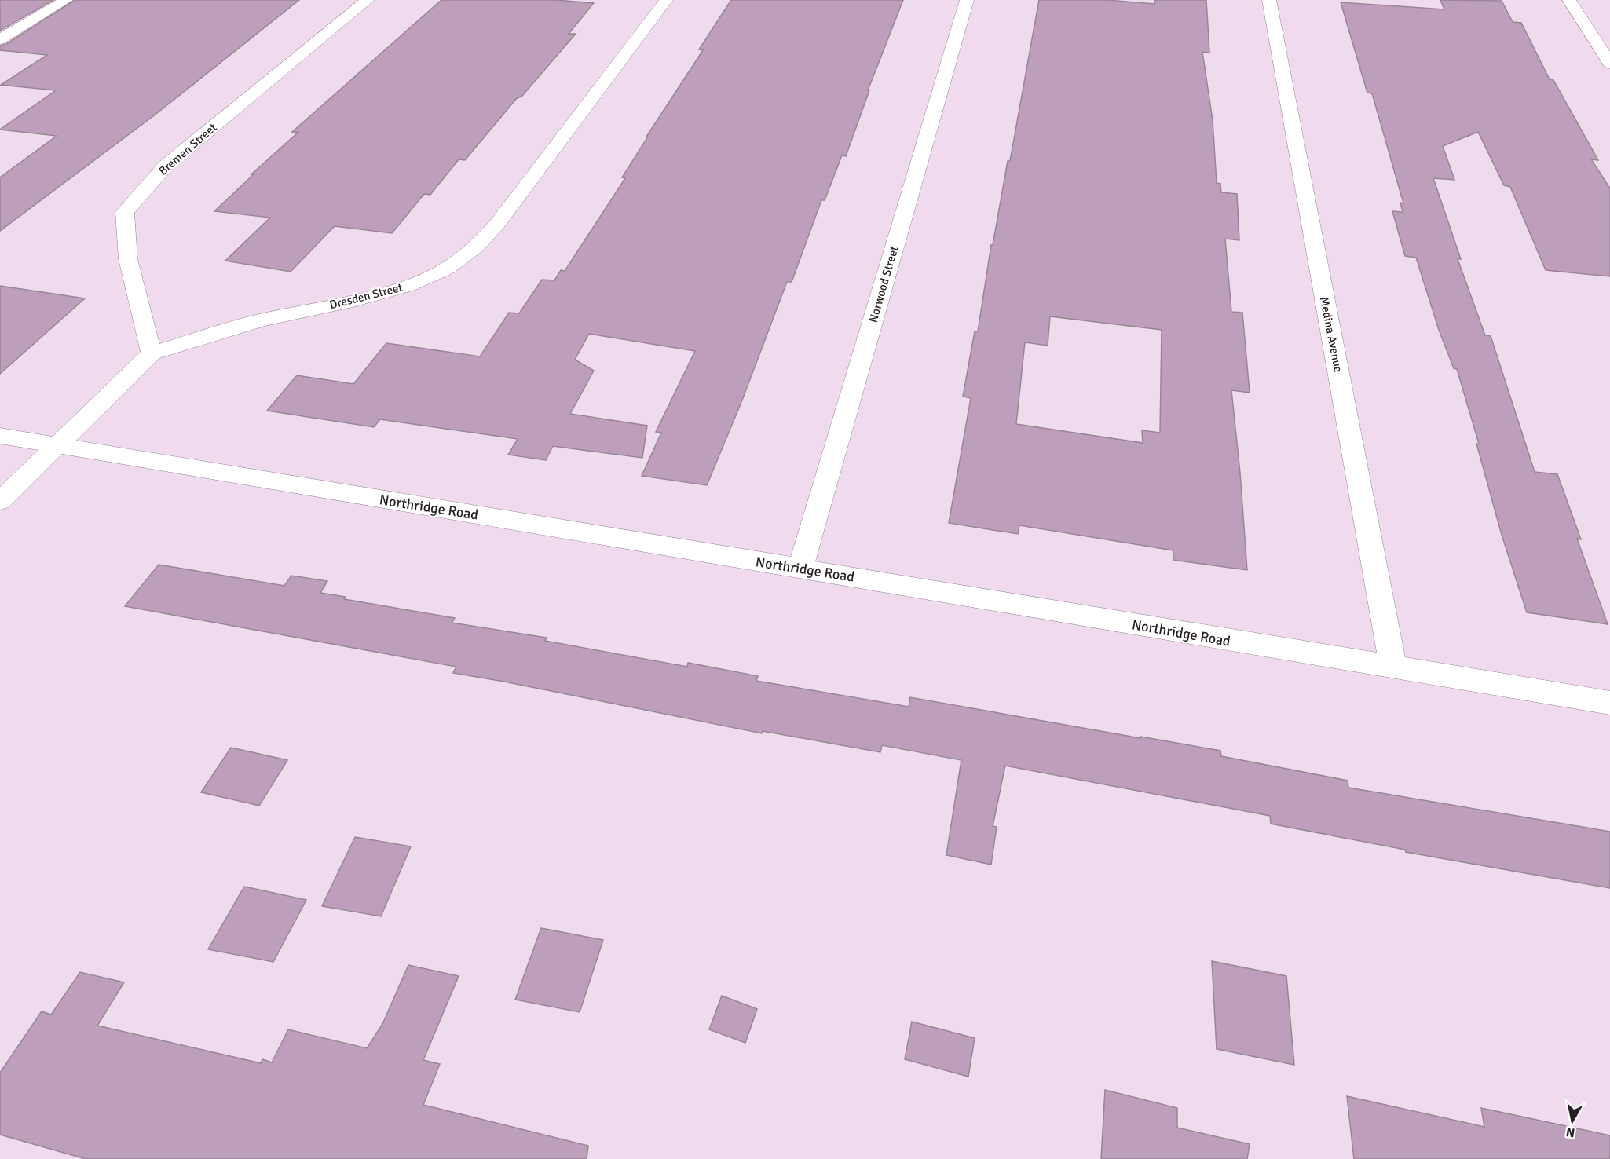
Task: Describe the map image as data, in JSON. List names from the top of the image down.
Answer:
{
  "streets": {
    "street": [
      "Bremen Street",
      "Norwood Street",
      "Dresden Street",
      "Medina Avenue",
      "Northridge Road"
    ]
  },
  "crossings": [
    ["Bremen Street", "Dresden Street"],
    ["Norwood Street", "Northridge Road"],
    ["Dresden Street", "Northridge Road"],
    ["Medina Avenue", "Northridge Road"]
  ],
  "north": "bottom"
}
